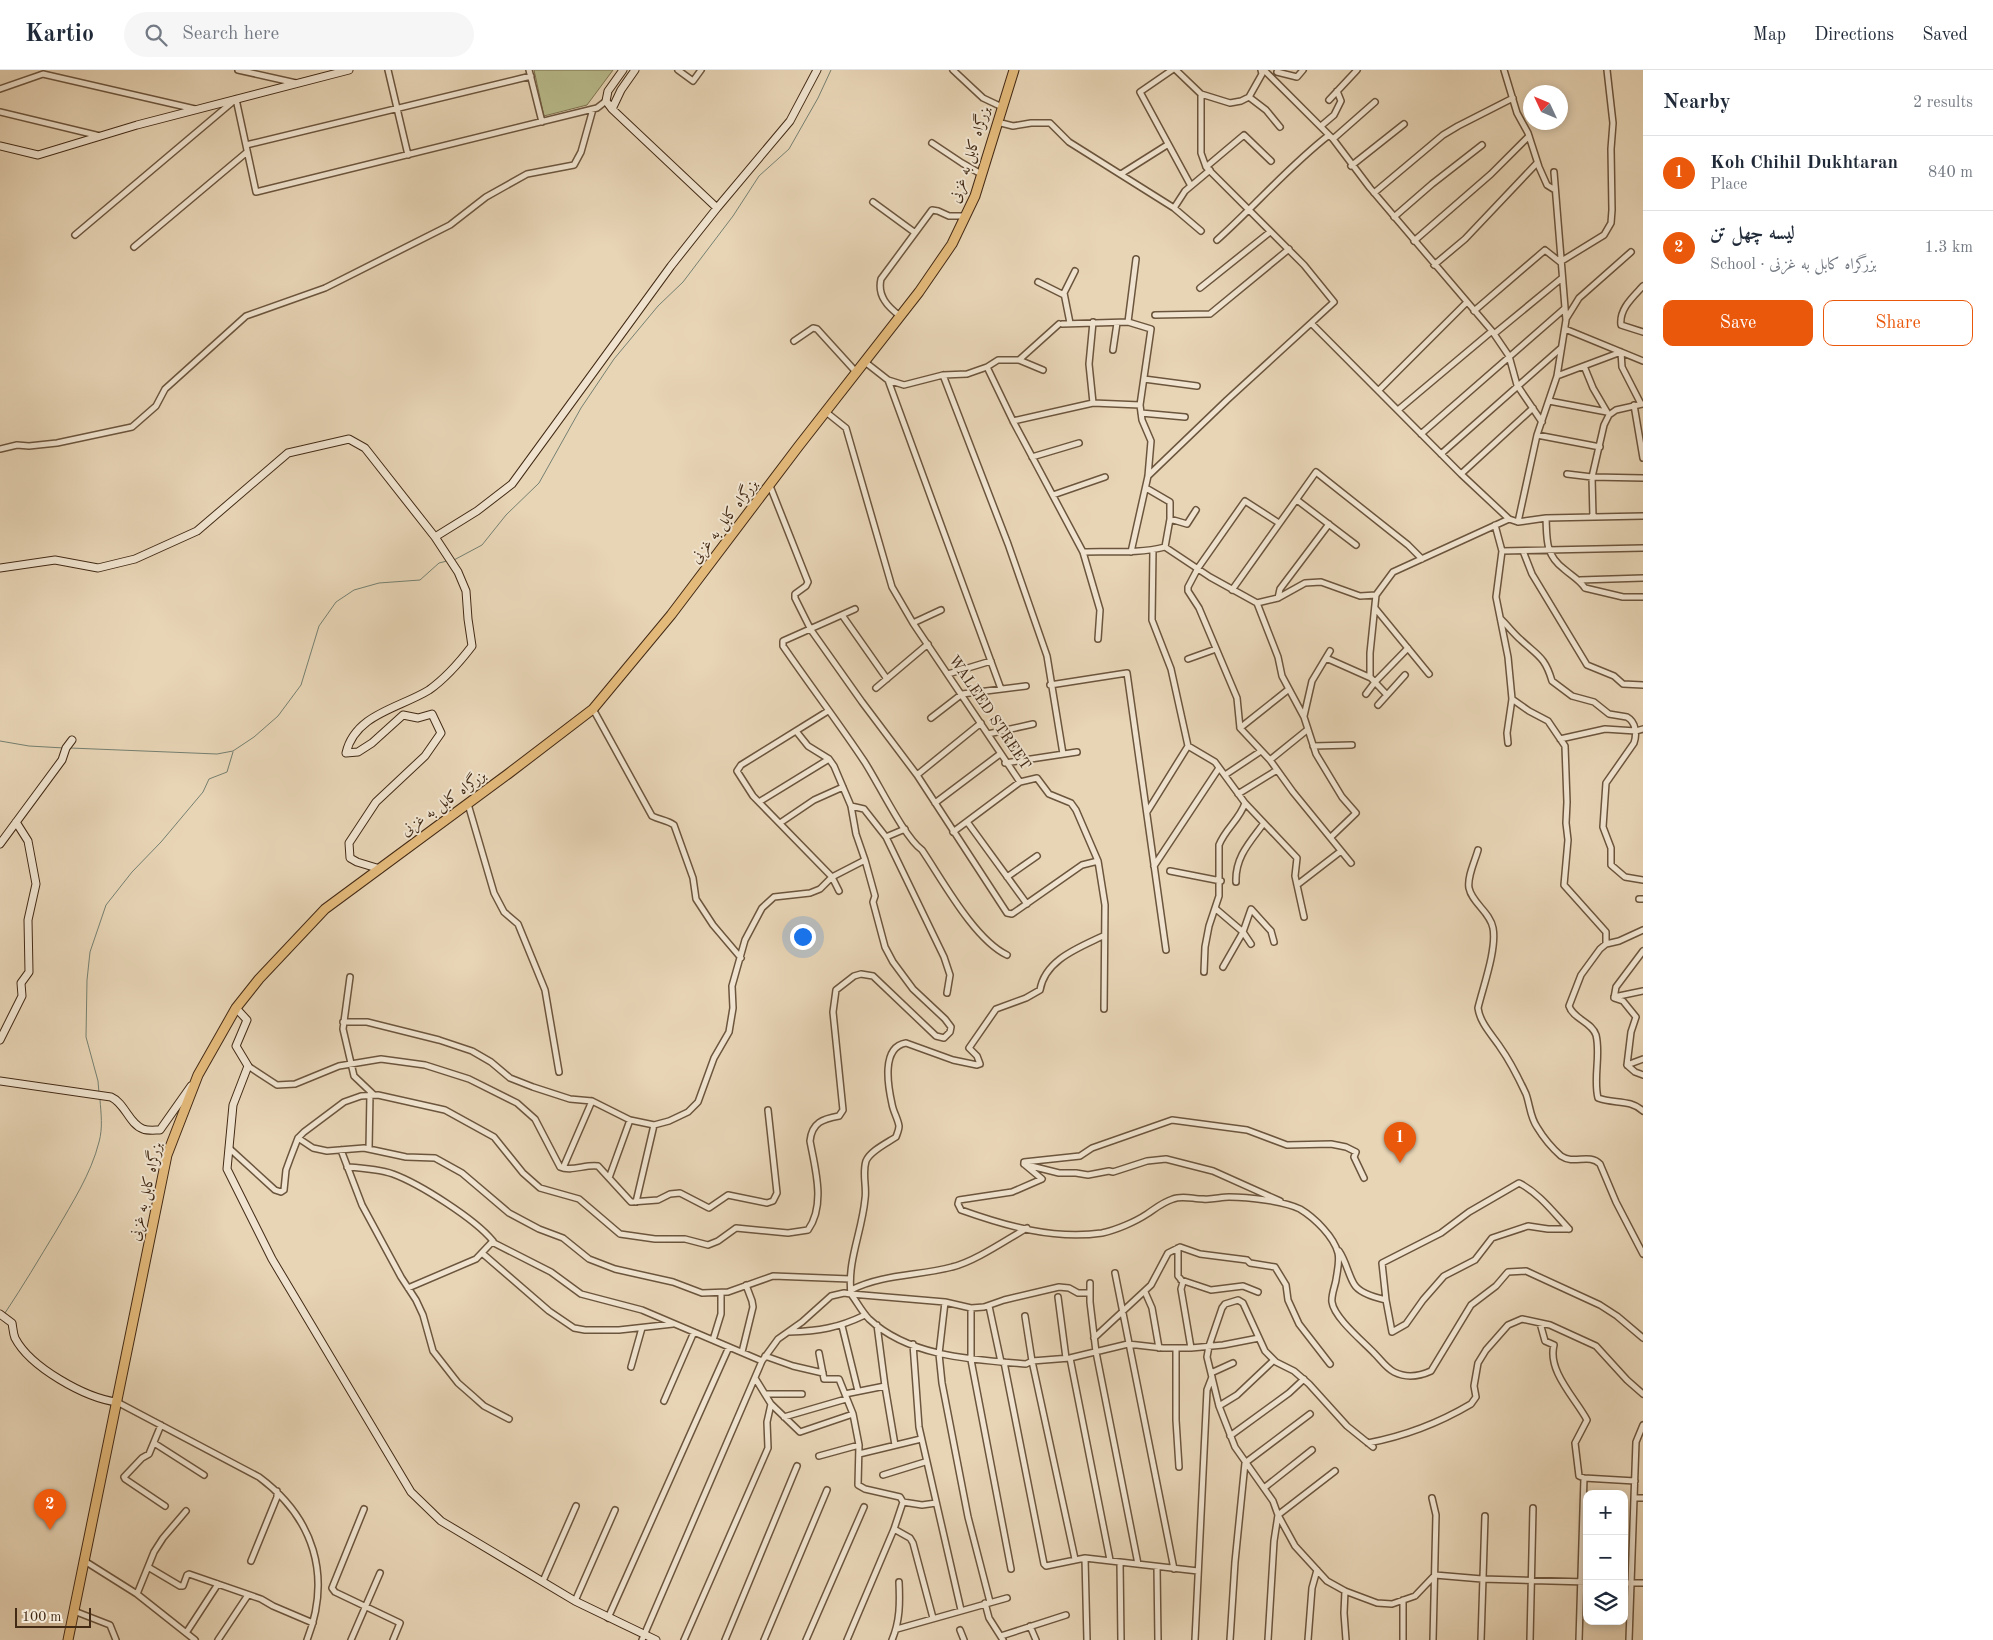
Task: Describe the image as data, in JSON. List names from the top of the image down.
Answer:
{
  "streets": {
    "highway": ["بزرگراه کابل به غزنی"],
    "street": ["WALEED STREET"]
  },
  "crossings": [
    ["بزرگراه کابل به غزنی", "WALEED STREET"]
  ],
  "scale_bar": "100 m",
  "north": "top left",
  "page": {
    "header": "Kartio",
    "search": "Search here",
    "nav": ["Map", "Directions", "Saved"],
    "heading": ["Nearby", "2 results"],
    "list": [
      {
        "mark": "1",
        "name": "Koh Chihil Dukhtaran",
        "note": "Place",
        "value": "840 m"
      },
      {
        "mark": "2",
        "name": "لیسه چهل تن",
        "note": "School · بزرگراه کابل به غزنی",
        "value": "1.3 km"
      }
    ],
    "buttons": ["Save", "Share"],
    "pins": ["1", "2"],
    "map_buttons": ["+", "−"],
    "scale": "100 m"
  }
}
